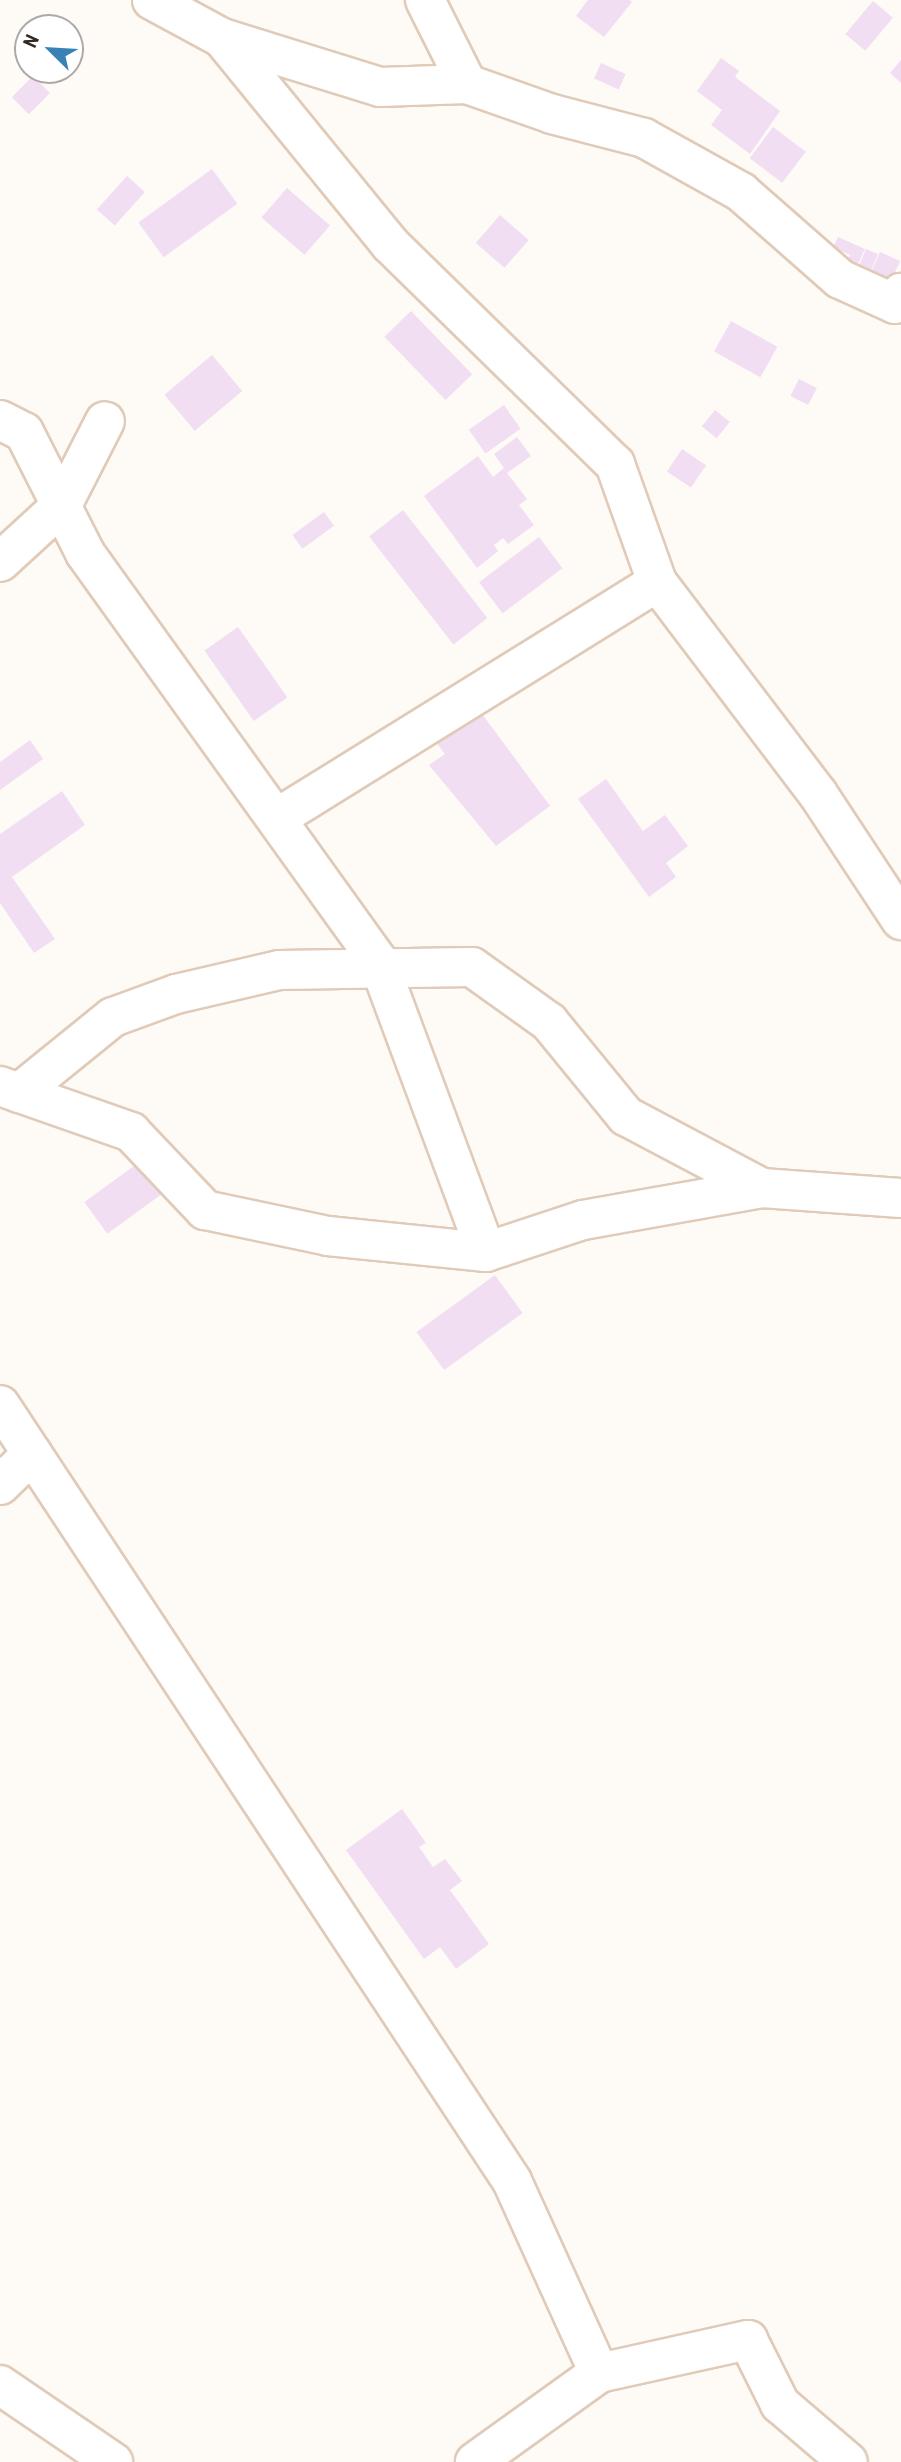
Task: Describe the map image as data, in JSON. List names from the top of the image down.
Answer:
{
  "north": "top left"
}
